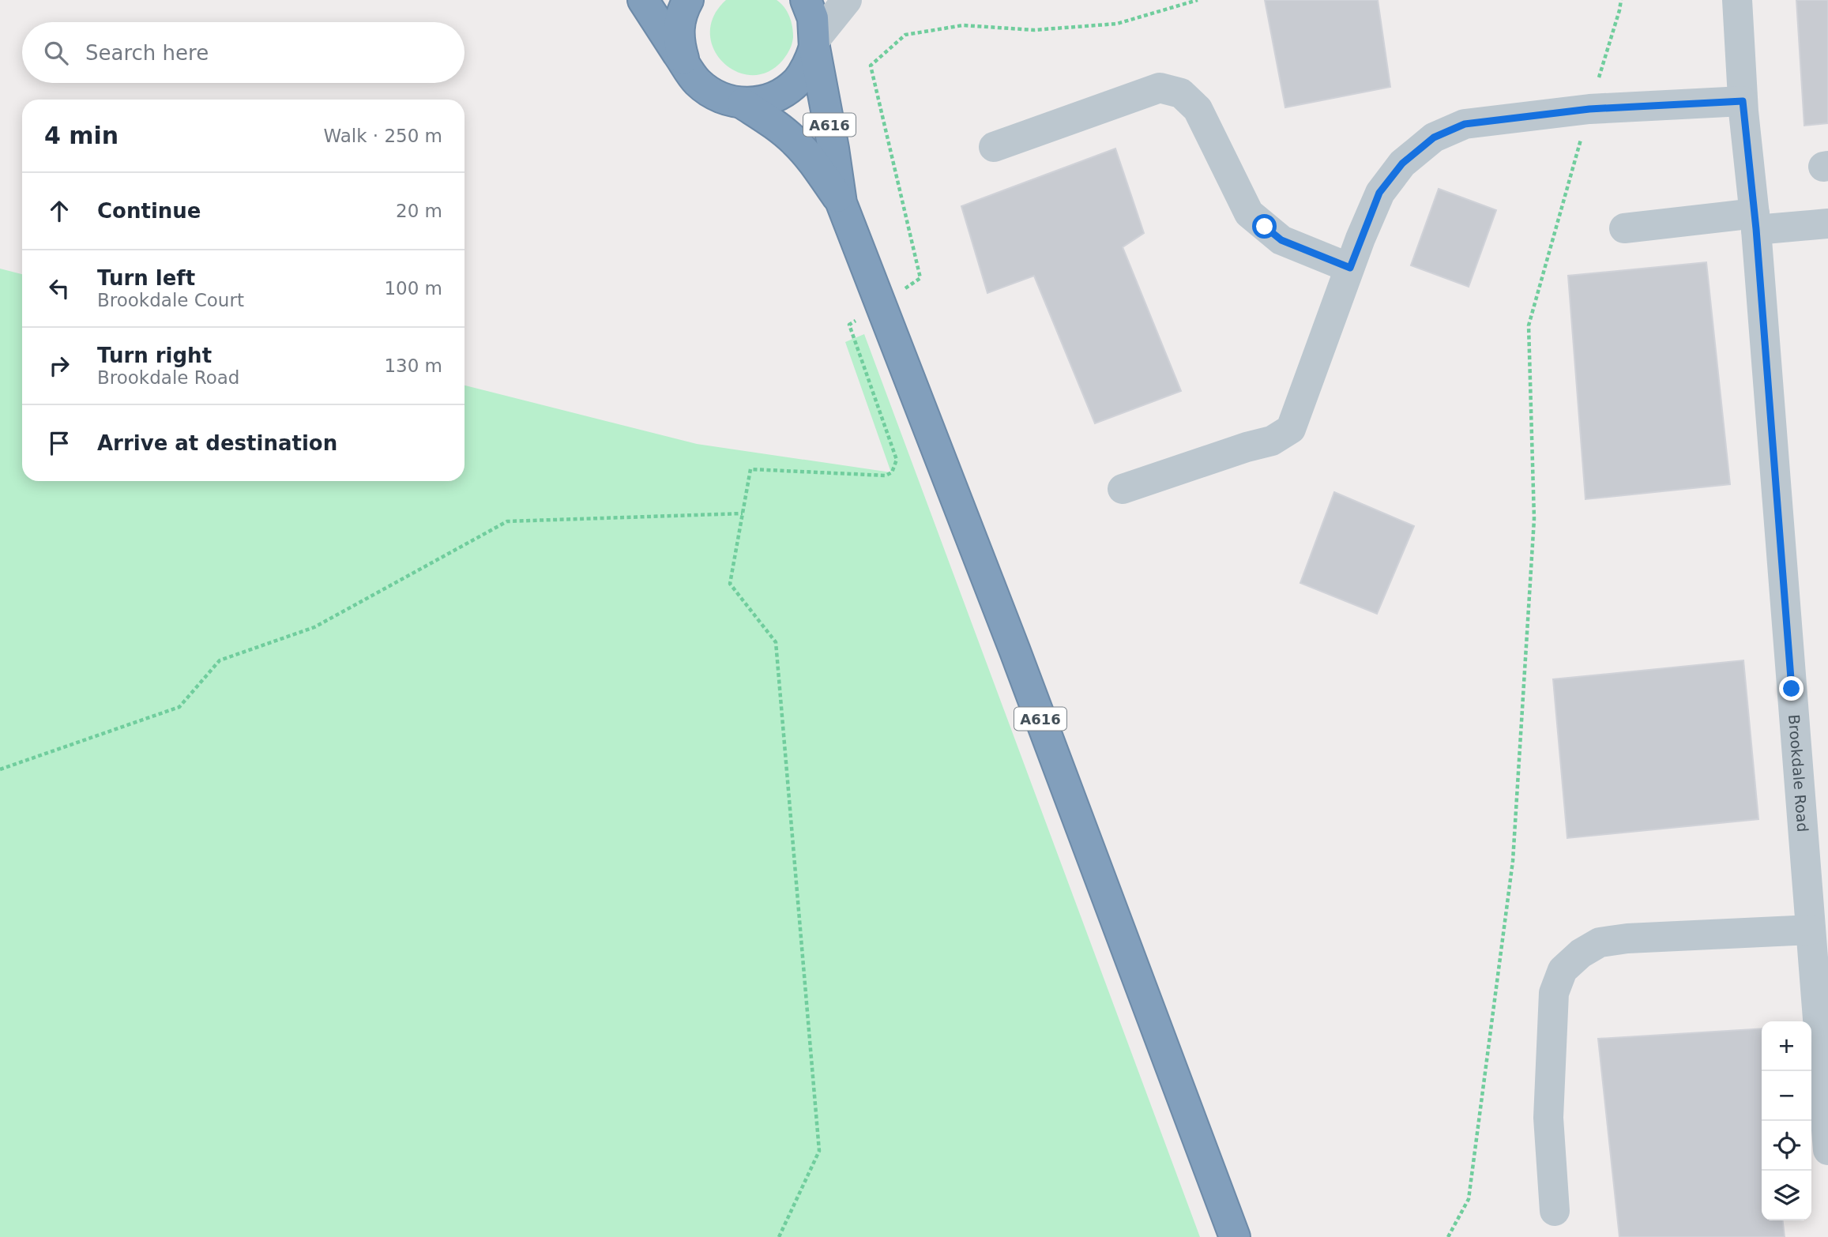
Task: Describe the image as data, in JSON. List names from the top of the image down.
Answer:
{
  "streets": {
    "highway": ["A616"],
    "street": ["Brookdale Road"]
  },
  "page": {
    "search": "Search here",
    "heading": ["4 min", "Walk · 250 m"],
    "list": [
      ["Continue", "20 m"],
      ["Turn left", "Brookdale Court", "100 m"],
      ["Turn right", "Brookdale Road", "130 m"],
      "Arrive at destination"
    ],
    "map_buttons": ["+", "−"]
  }
}
